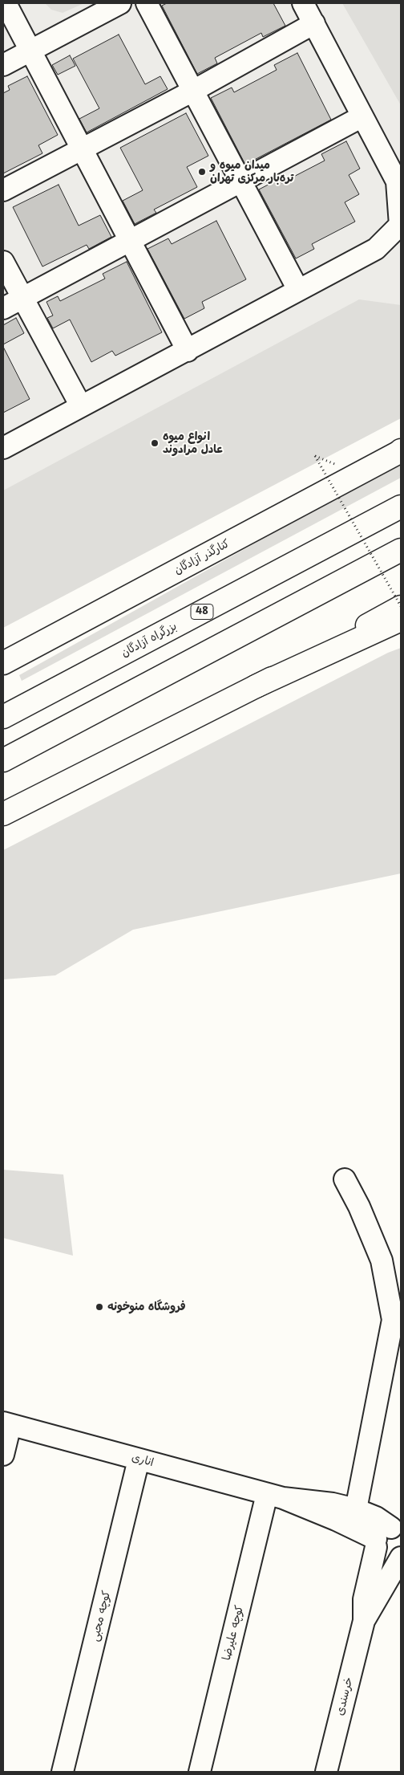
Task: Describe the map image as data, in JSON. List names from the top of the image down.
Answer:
{
  "streets": {
    "main road": ["کنارگذر آزادگان", "48", "بزرگراه آزادگان"],
    "street": [
      "اناری",
      "کوچه محبی",
      "کوچه علیرضا",
      "خرسندی"
    ]
  },
  "crossings": [
    ["اناری", "کوچه محبی"],
    ["اناری", "کوچه علیرضا"]
  ],
  "places": ["میدان میوه و تره‌بار مرکزی تهران", "انواع میوه عادل مرادوند", "فروشگاه منوخونه"]
}
